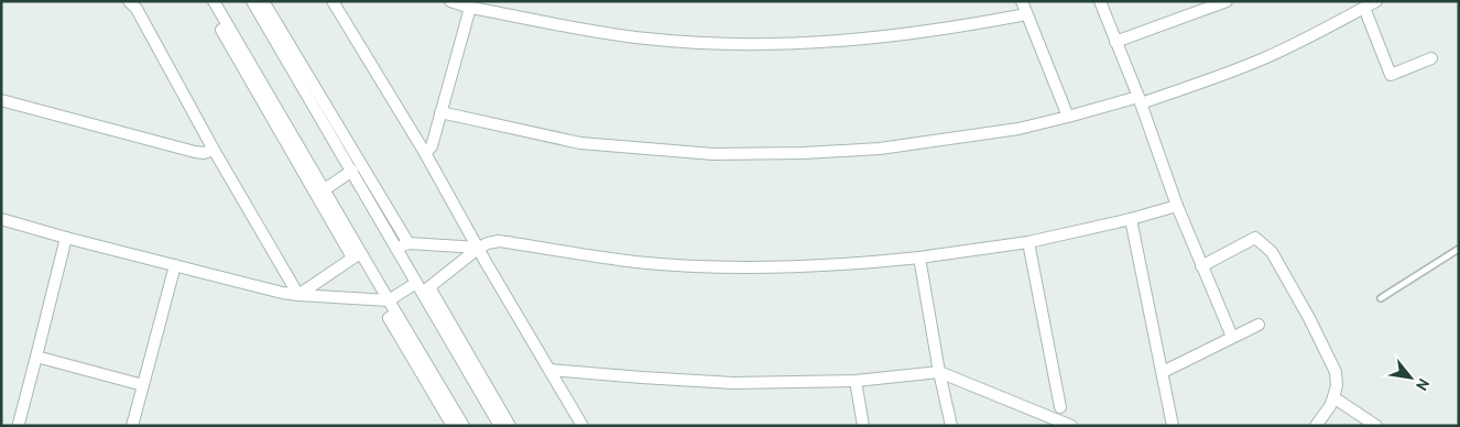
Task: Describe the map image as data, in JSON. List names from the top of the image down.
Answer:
{
  "north": "bottom right"
}
